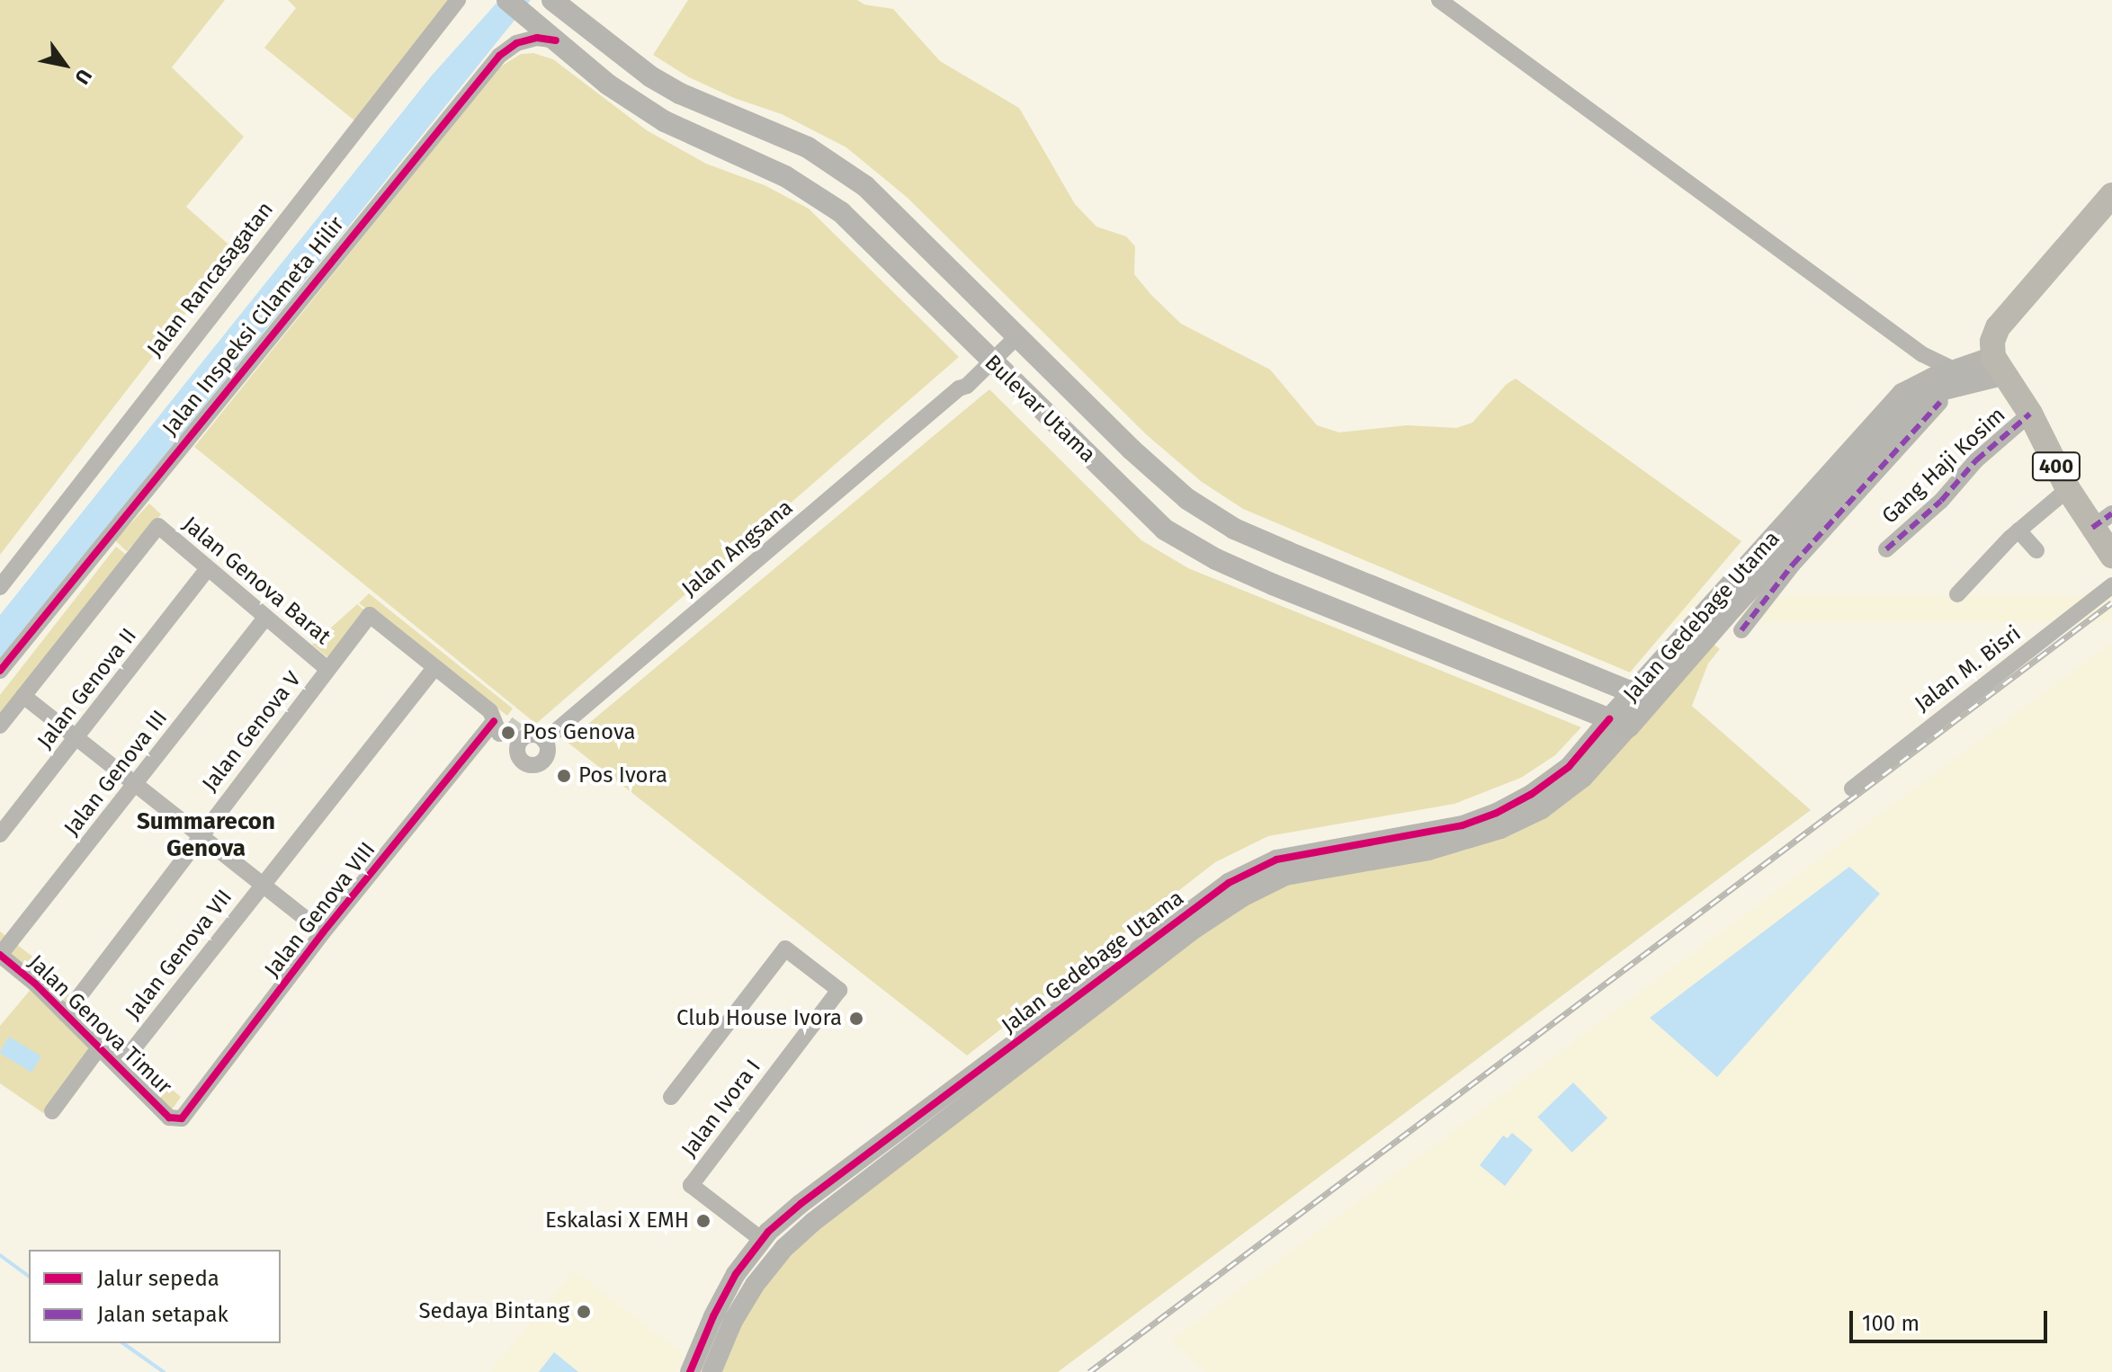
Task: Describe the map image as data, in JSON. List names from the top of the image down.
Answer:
{
  "streets": {
    "main road": ["Bulevar Utama", "400", "Jalan Gedebage Utama"],
    "street": [
      "Jalan Rancasagatan",
      "Jalan Inspeksi Cilameta Hilir",
      "Gang Haji Kosim",
      "Jalan Angsana",
      "Jalan Genova Barat",
      "Jalan M. Bisri",
      "Jalan Genova II",
      "Jalan Genova V",
      "Jalan Genova III",
      "Jalan Genova VIII",
      "Jalan Genova VII",
      "Jalan Genova Timur",
      "Jalan Ivora I"
    ]
  },
  "crossings": [
    ["Jalan Inspeksi Cilameta Hilir", "Bulevar Utama"],
    ["Bulevar Utama", "Jalan Angsana"],
    ["Bulevar Utama", "Jalan Gedebage Utama"],
    ["Gang Haji Kosim", "400"],
    ["400", "Jalan Gedebage Utama"],
    ["Jalan Angsana", "Jalan Genova VIII"],
    ["Jalan Genova Barat", "Jalan Genova II"],
    ["Jalan Genova Barat", "Jalan Genova V"],
    ["Jalan Genova Barat", "Jalan Genova III"],
    ["Jalan Gedebage Utama", "Jalan Ivora I"],
    ["Jalan Genova V", "Jalan Genova VII"],
    ["Jalan Genova V", "Jalan Genova Timur"],
    ["Jalan Genova III", "Jalan Genova Timur"],
    ["Jalan Genova VIII", "Jalan Genova Timur"],
    ["Jalan Genova VII", "Jalan Genova Timur"]
  ],
  "districts": ["Summarecon Genova"],
  "places": [
    "Pos Genova",
    "Pos Ivora",
    "Club House Ivora",
    "Eskalasi X EMH",
    "Sedaya Bintang"
  ],
  "legend": ["Jalur sepeda", "Jalan setapak"],
  "scale_bar": "100 m",
  "north": "bottom right"
}
